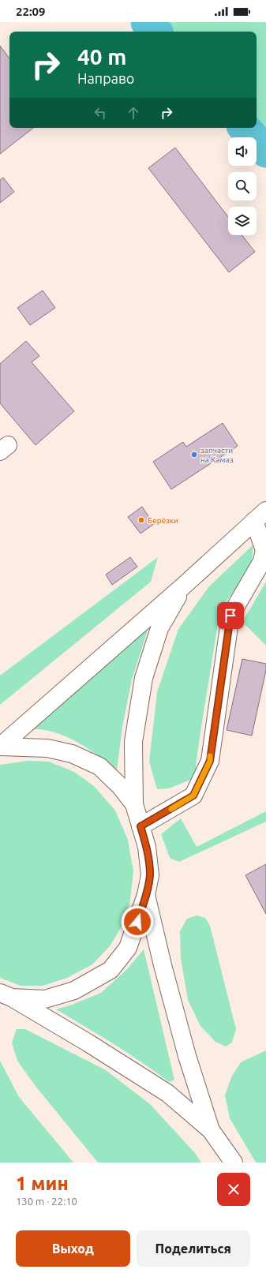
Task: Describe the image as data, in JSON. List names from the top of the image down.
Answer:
{
  "places": ["запчасти на Камаз", "Берёзки"],
  "page": {
    "status": "22:09",
    "turn": ["40 m", "Направо"],
    "heading": ["1 мин", "130 m · 22:10"],
    "buttons": ["Выход", "Поделиться"]
  }
}
